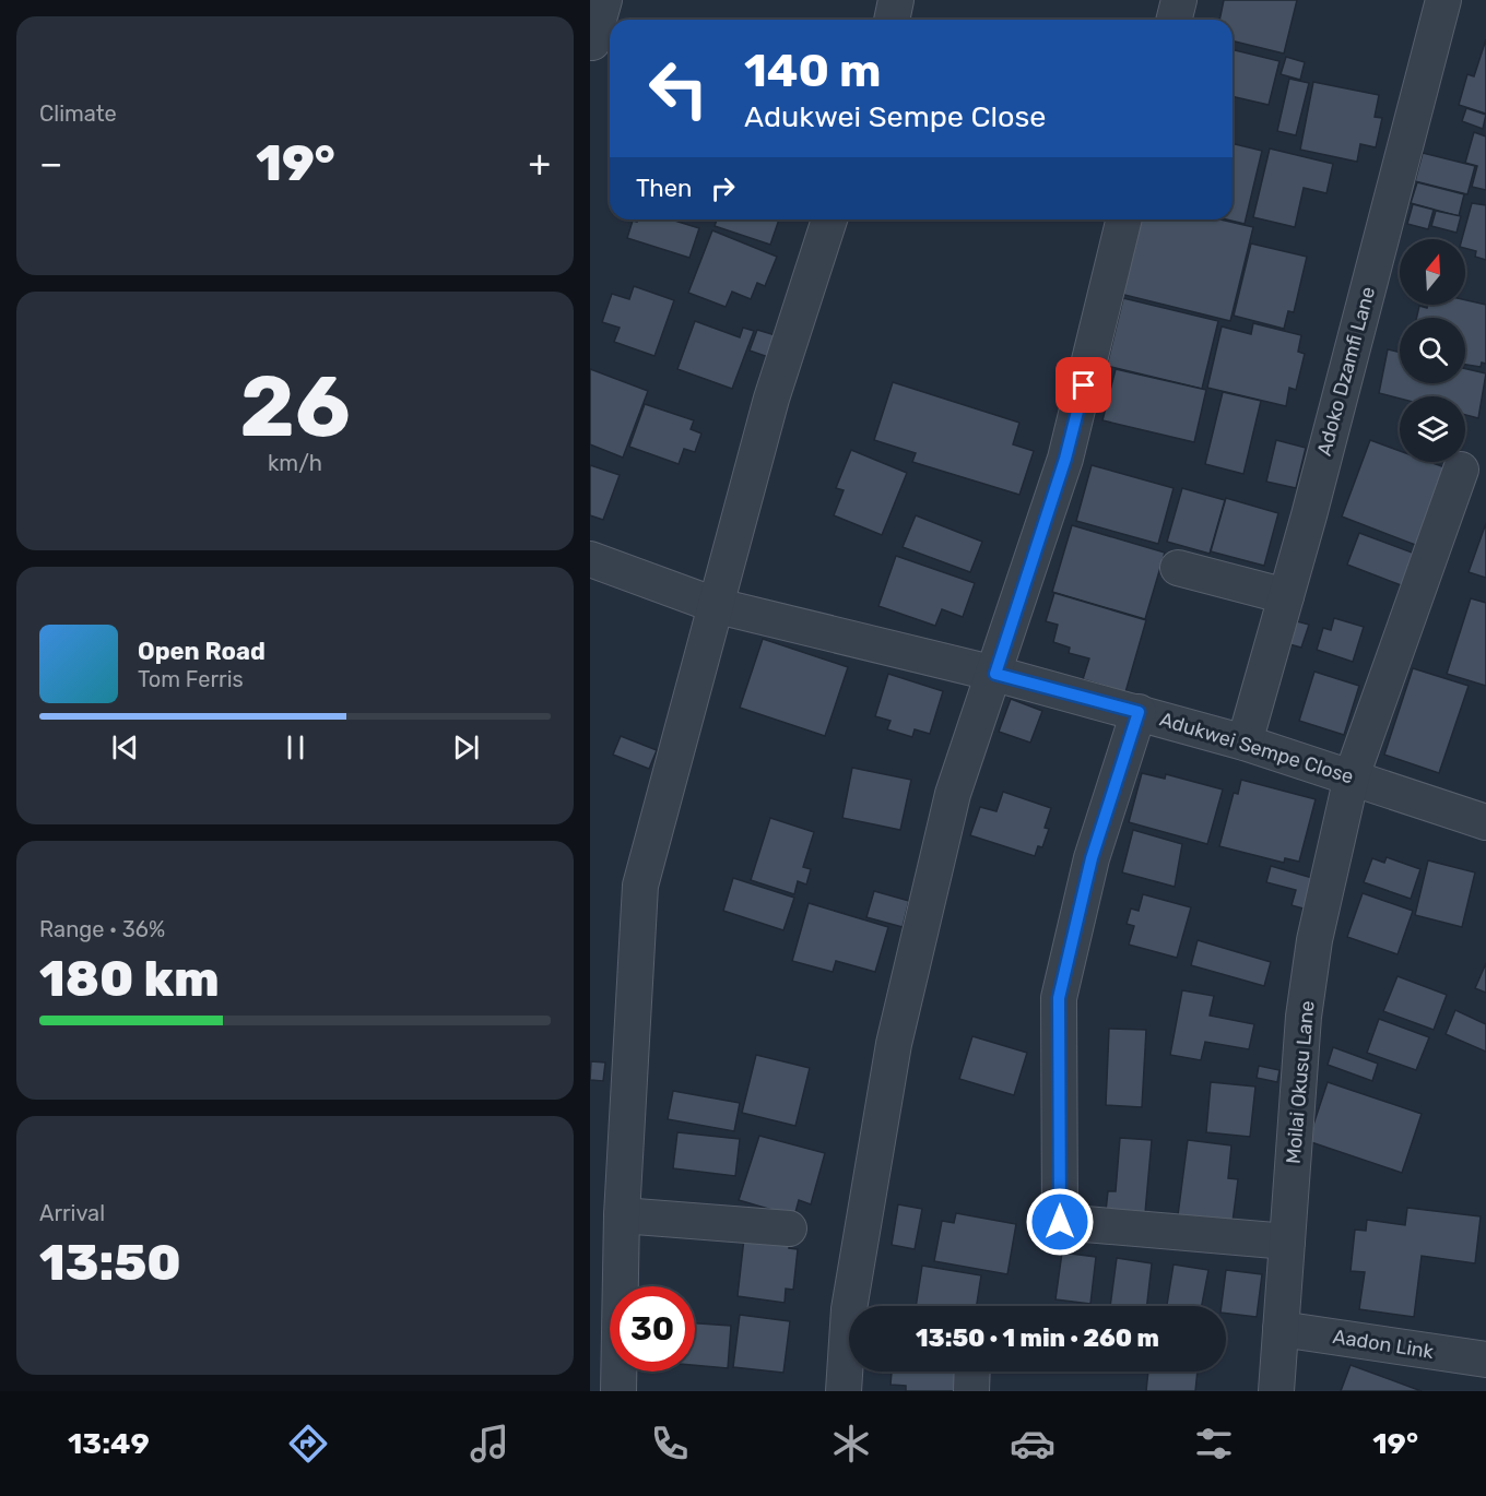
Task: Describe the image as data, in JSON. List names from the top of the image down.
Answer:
{
  "streets": {
    "street": [
      "Adoko Dzamfi Lane",
      "Adukwei Sempe Close",
      "Moilai Okusu Lane",
      "Aadon Link"
    ]
  },
  "crossings": [
    ["Adoko Dzamfi Lane", "Adukwei Sempe Close"],
    ["Adukwei Sempe Close", "Moilai Okusu Lane"],
    ["Moilai Okusu Lane", "Aadon Link"]
  ],
  "north": "top",
  "page": {
    "tile": [
      "Climate",
      ["26", "km/h"],
      ["Range · 36%", "180 km"],
      ["Arrival", "13:50"]
    ],
    "turn": ["140 m", "Adukwei Sempe Close"],
    "heat": ["−", "19°", "+"],
    "then": "Then",
    "song": ["Open Road", "Tom Ferris"],
    "limit": "30",
    "trip": "13:50 · 1 min · 260 m",
    "tabs": ["13:49", "19°"]
  }
}
